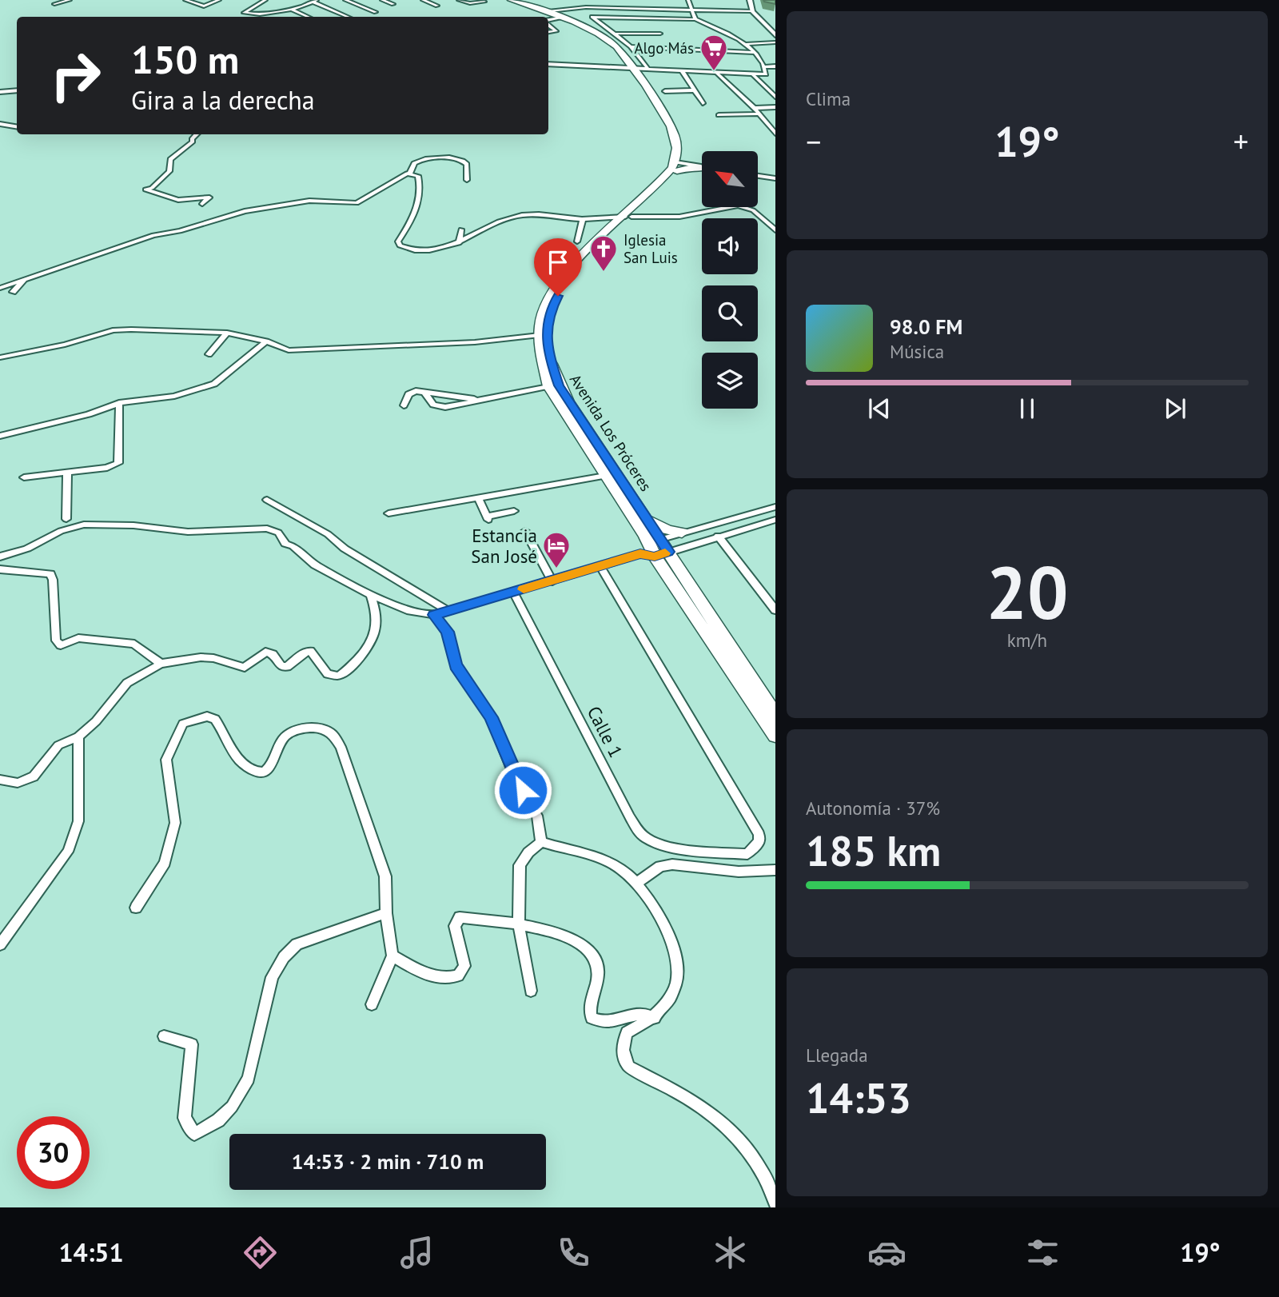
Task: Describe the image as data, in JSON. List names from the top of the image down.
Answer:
{
  "streets": {
    "highway": ["Avenida Los Próceres"],
    "street": ["Calle 1"]
  },
  "places": {
    "supermarket": ["Algo Más"],
    "church": ["Iglesia San Luis"],
    "hotel": ["Estancia San José"]
  },
  "north": "top left",
  "page": {
    "tile": [
      "Clima",
      ["20", "km/h"],
      ["Autonomía · 37%", "185 km"],
      ["Llegada", "14:53"]
    ],
    "turn": ["150 m", "Gira a la derecha"],
    "heat": ["−", "19°", "+"],
    "song": ["98.0 FM", "Música"],
    "limit": "30",
    "trip": "14:53 · 2 min · 710 m",
    "tabs": ["14:51", "19°"]
  }
}
